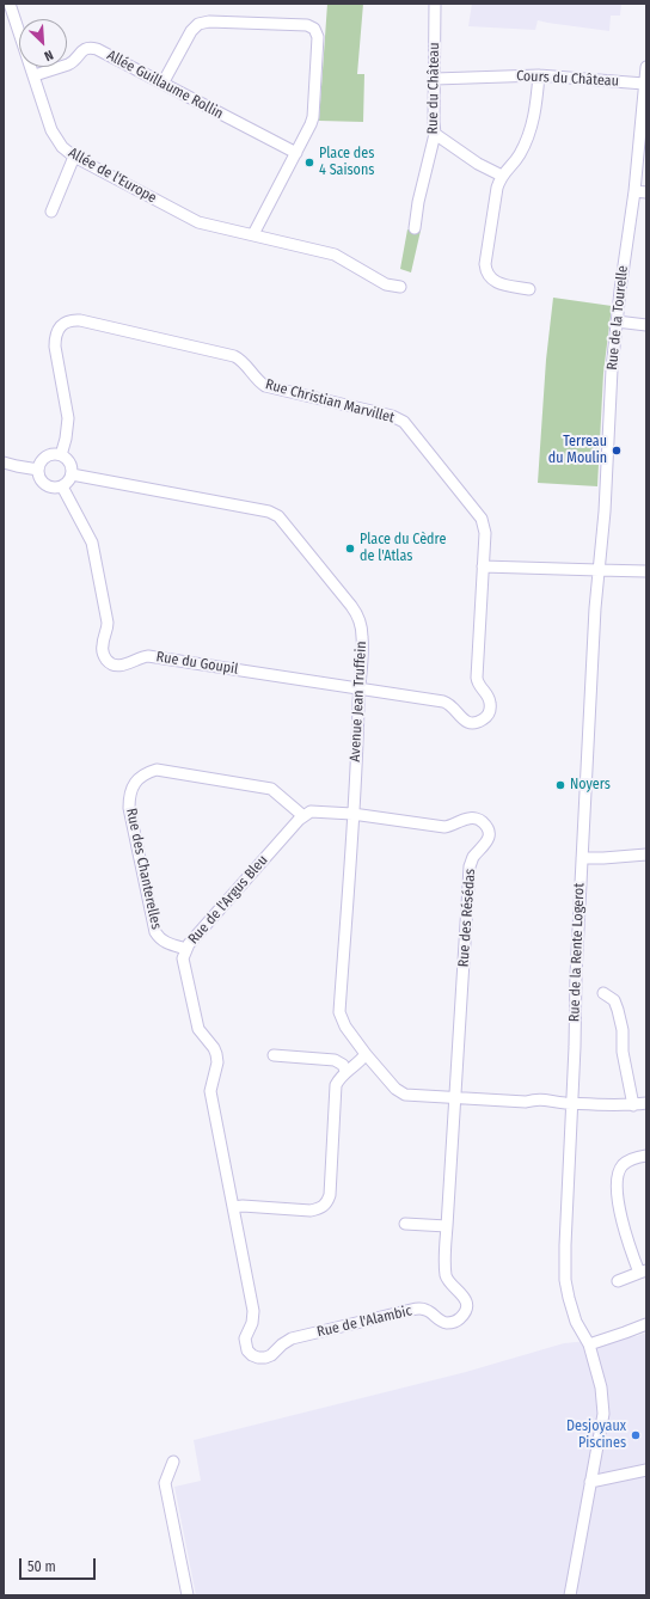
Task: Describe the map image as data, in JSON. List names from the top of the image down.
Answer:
{
  "streets": {
    "street": [
      "Cours du Château",
      "Allée Guillaume Rollin",
      "Rue du Château",
      "Allée de l'Europe",
      "Rue de la Tourelle",
      "Rue Christian Marvillet",
      "Rue du Goupil",
      "Avenue Jean Truffein",
      "Rue des Chanterelles",
      "Rue de l'Argus Bleu",
      "Rue des Résédas",
      "Rue de la Rente Logerot",
      "Rue de l'Alambic"
    ]
  },
  "crossings": [
    ["Cours du Château", "Rue du Château"],
    ["Cours du Château", "Rue de la Tourelle"],
    ["Allée Guillaume Rollin", "Allée de l'Europe"],
    ["Rue de la Tourelle", "Rue de la Rente Logerot"],
    ["Rue Christian Marvillet", "Rue du Goupil"],
    ["Rue Christian Marvillet", "Avenue Jean Truffein"],
    ["Rue du Goupil", "Avenue Jean Truffein"],
    ["Avenue Jean Truffein", "Rue des Résédas"],
    ["Rue des Chanterelles", "Rue de l'Argus Bleu"],
    ["Rue de l'Argus Bleu", "Rue de l'Alambic"],
    ["Rue des Résédas", "Rue de l'Alambic"]
  ],
  "places": [
    "Place des 4 Saisons",
    "Terreau du Moulin",
    "Place du Cèdre de l'Atlas",
    "Noyers",
    "Desjoyaux Piscines"
  ],
  "scale_bar": "50 m",
  "north": "bottom right"
}
